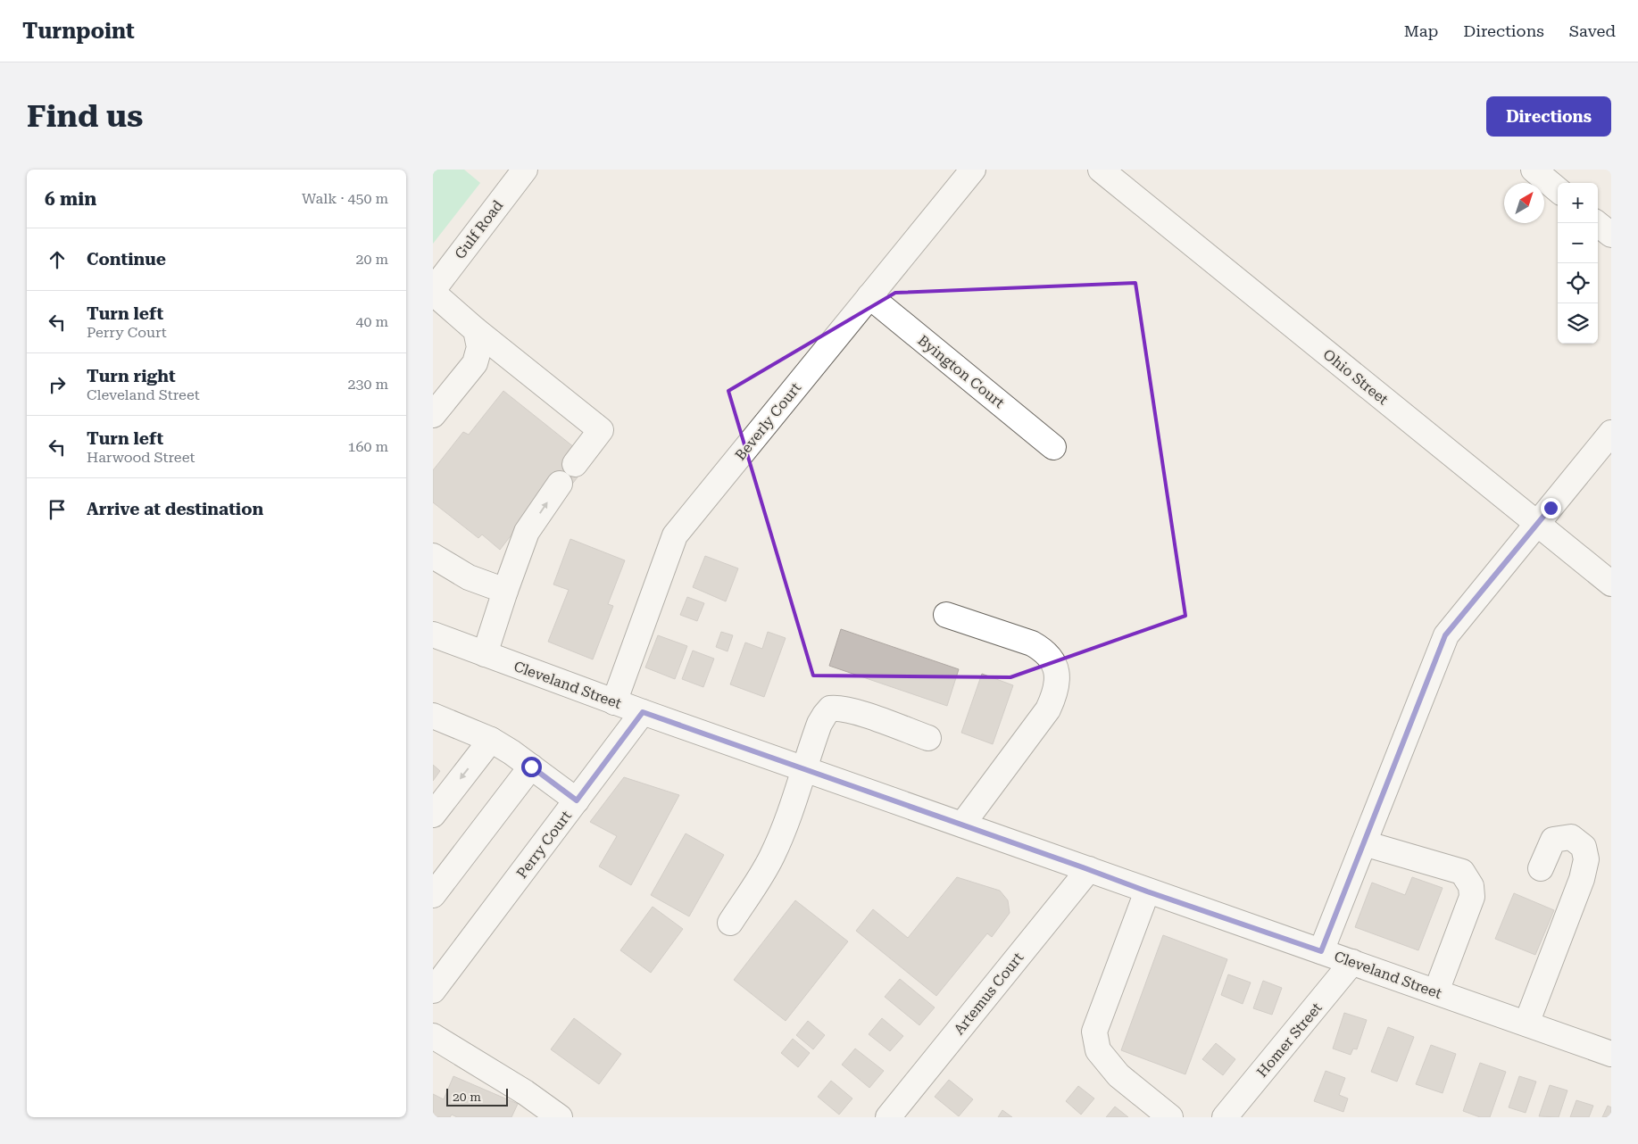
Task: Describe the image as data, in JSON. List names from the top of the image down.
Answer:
{
  "streets": {
    "street": [
      "Gulf Road",
      "Byington Court",
      "Ohio Street",
      "Beverly Court",
      "Cleveland Street",
      "Perry Court",
      "Artemus Court",
      "Homer Street"
    ]
  },
  "crossings": [
    ["Byington Court", "Beverly Court"],
    ["Beverly Court", "Cleveland Street"],
    ["Cleveland Street", "Perry Court"],
    ["Cleveland Street", "Artemus Court"],
    ["Cleveland Street", "Homer Street"]
  ],
  "scale_bar": "20 m",
  "north": "top right",
  "page": {
    "header": "Turnpoint",
    "nav": ["Map", "Directions", "Saved"],
    "buttons": "Directions",
    "title": "Find us",
    "heading": ["6 min", "Walk · 450 m"],
    "map_buttons": ["+", "−"],
    "list": [
      ["Continue", "20 m"],
      ["Turn left", "Perry Court", "40 m"],
      ["Turn right", "Cleveland Street", "230 m"],
      ["Turn left", "Harwood Street", "160 m"],
      "Arrive at destination"
    ],
    "scale": "20 m"
  }
}
